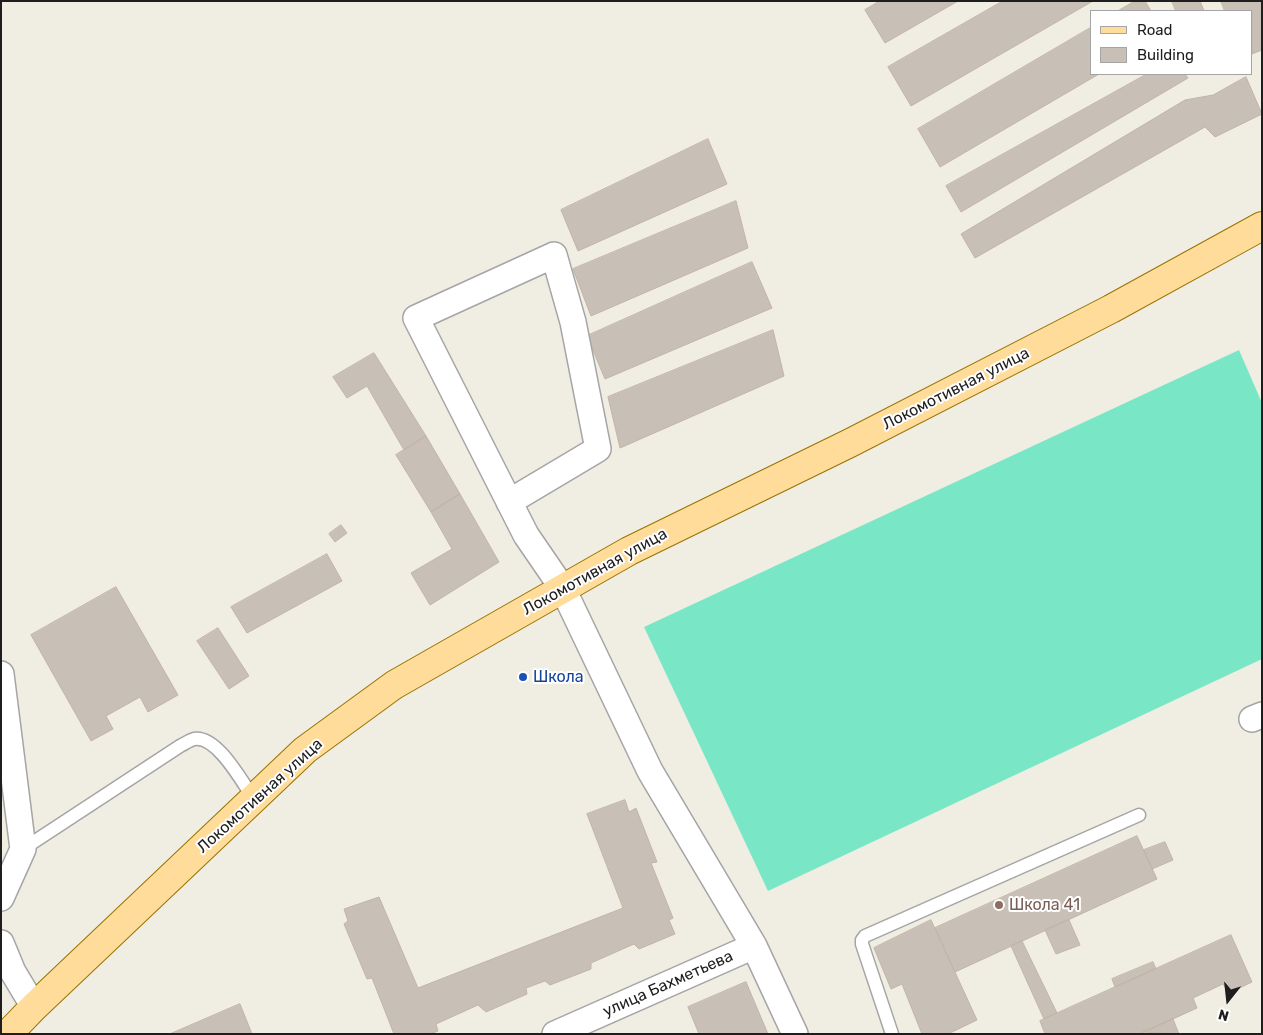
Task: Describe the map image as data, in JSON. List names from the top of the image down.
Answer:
{
  "streets": {
    "main road": ["Локомотивная улица"],
    "street": ["улица Бахметьева"]
  },
  "places": ["Школа", "Школа 41"],
  "legend": ["Road", "Building"],
  "north": "bottom"
}
